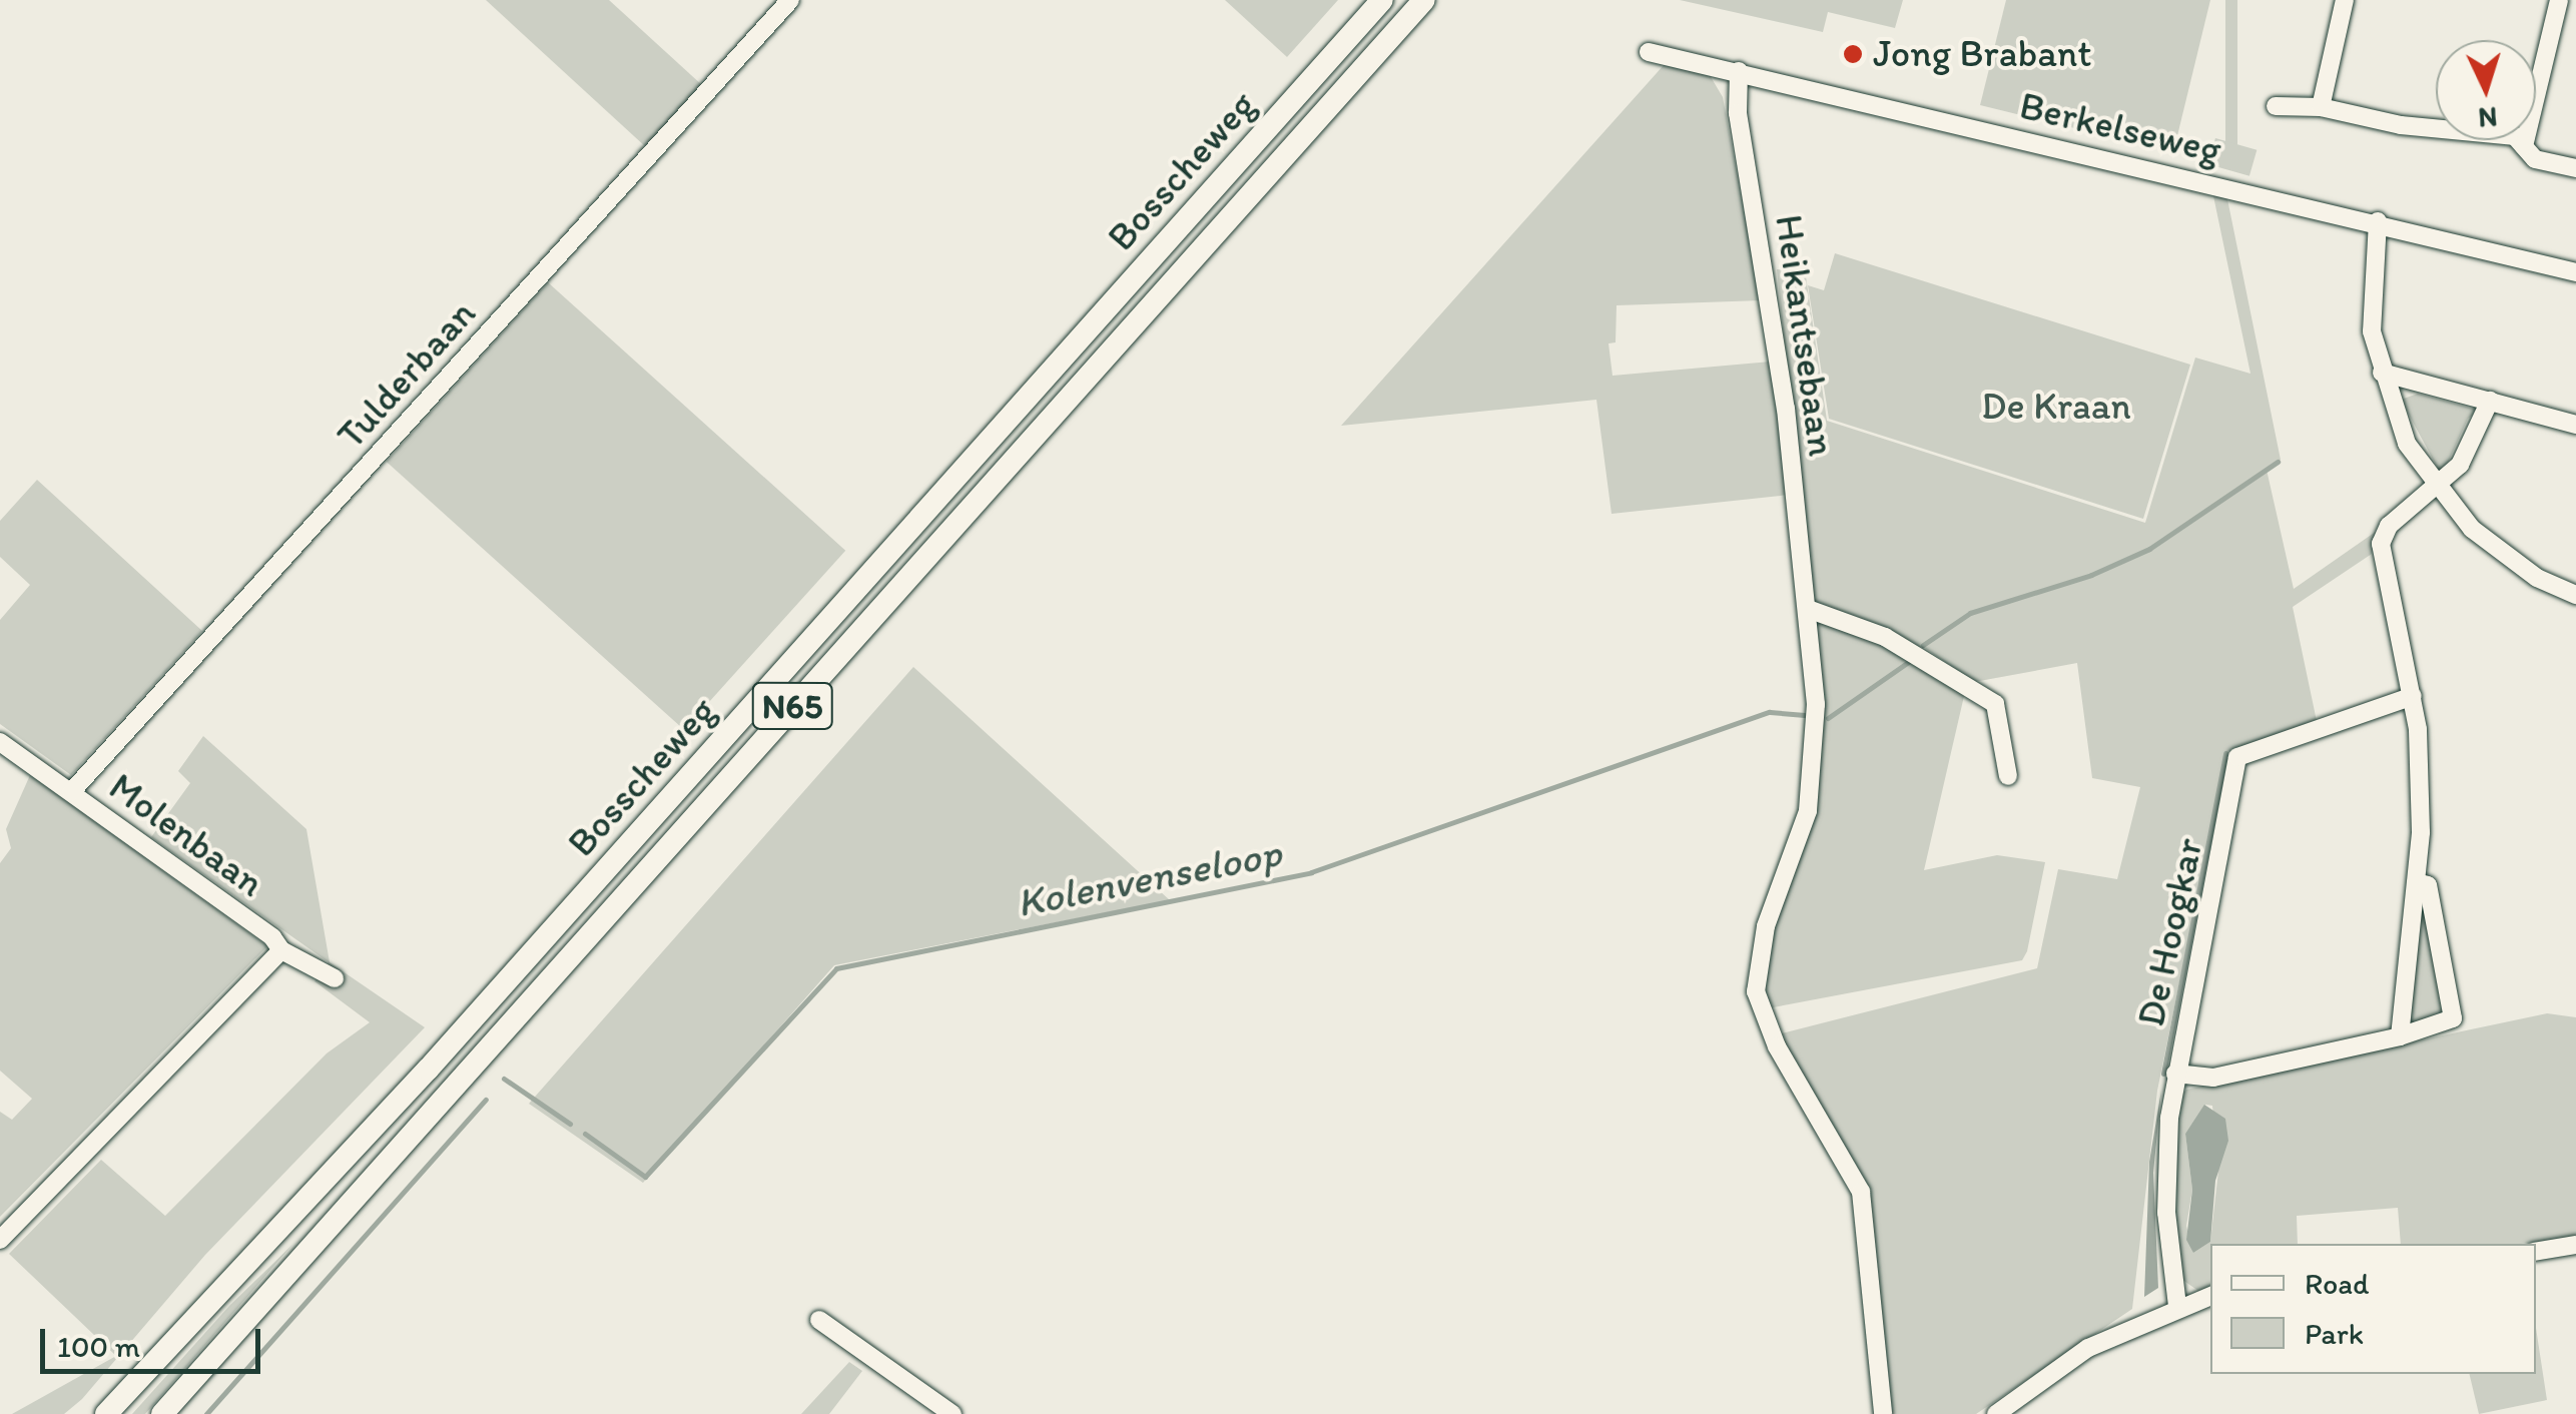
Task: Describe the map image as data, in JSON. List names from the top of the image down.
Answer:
{
  "streets": {
    "main road": ["Bosscheweg", "N65"],
    "street": [
      "Berkelseweg",
      "Heikantsebaan",
      "Tulderbaan",
      "Molenbaan",
      "De Hoogkar"
    ]
  },
  "crossings": [
    ["Berkelseweg", "Heikantsebaan"],
    ["Tulderbaan", "Molenbaan"]
  ],
  "water": ["Kolenvenseloop"],
  "parks": ["De Kraan"],
  "places": ["Jong Brabant"],
  "legend": ["Road", "Park"],
  "scale_bar": "100 m",
  "north": "bottom"
}
